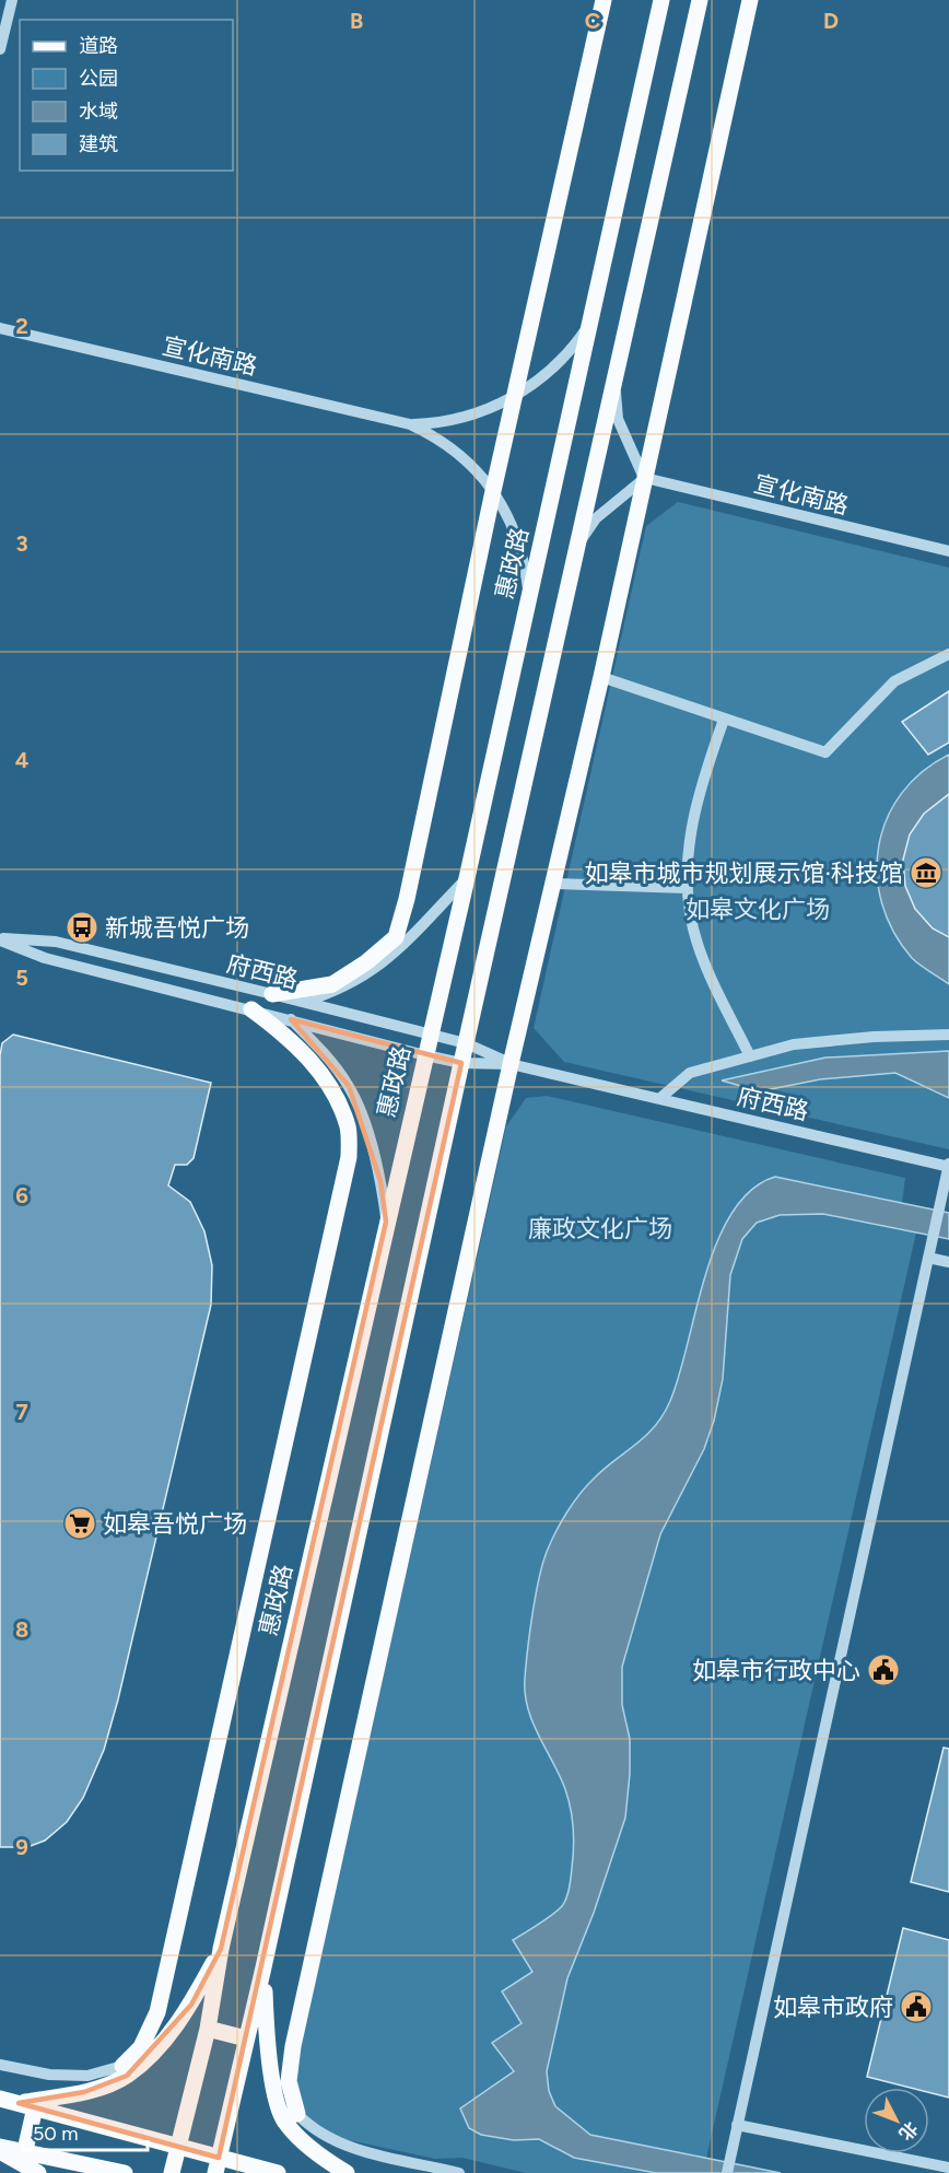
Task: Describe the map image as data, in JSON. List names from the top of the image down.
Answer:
{
  "streets": {
    "main road": ["惠政路"],
    "street": ["宣化南路", "府西路"]
  },
  "crossings": [
    ["惠政路", "府西路"]
  ],
  "parks": ["如皋文化广场", "廉政文化广场"],
  "places": {
    "museum": ["如皋市城市规划展示馆·科技馆"],
    "bus stop": ["新城吾悦广场"],
    "supermarket": ["如皋吾悦广场"],
    "public building": ["如皋市行政中心", "如皋市政府"]
  },
  "legend": [
    "道路",
    "公园",
    "水域",
    "建筑"
  ],
  "scale_bar": "50 m",
  "north": "bottom right",
  "grid": {
    "columns": ["B", "C", "D"],
    "rows": [
      "2",
      "3",
      "4",
      "5",
      "6",
      "7",
      "8",
      "9"
    ]
  }
}
